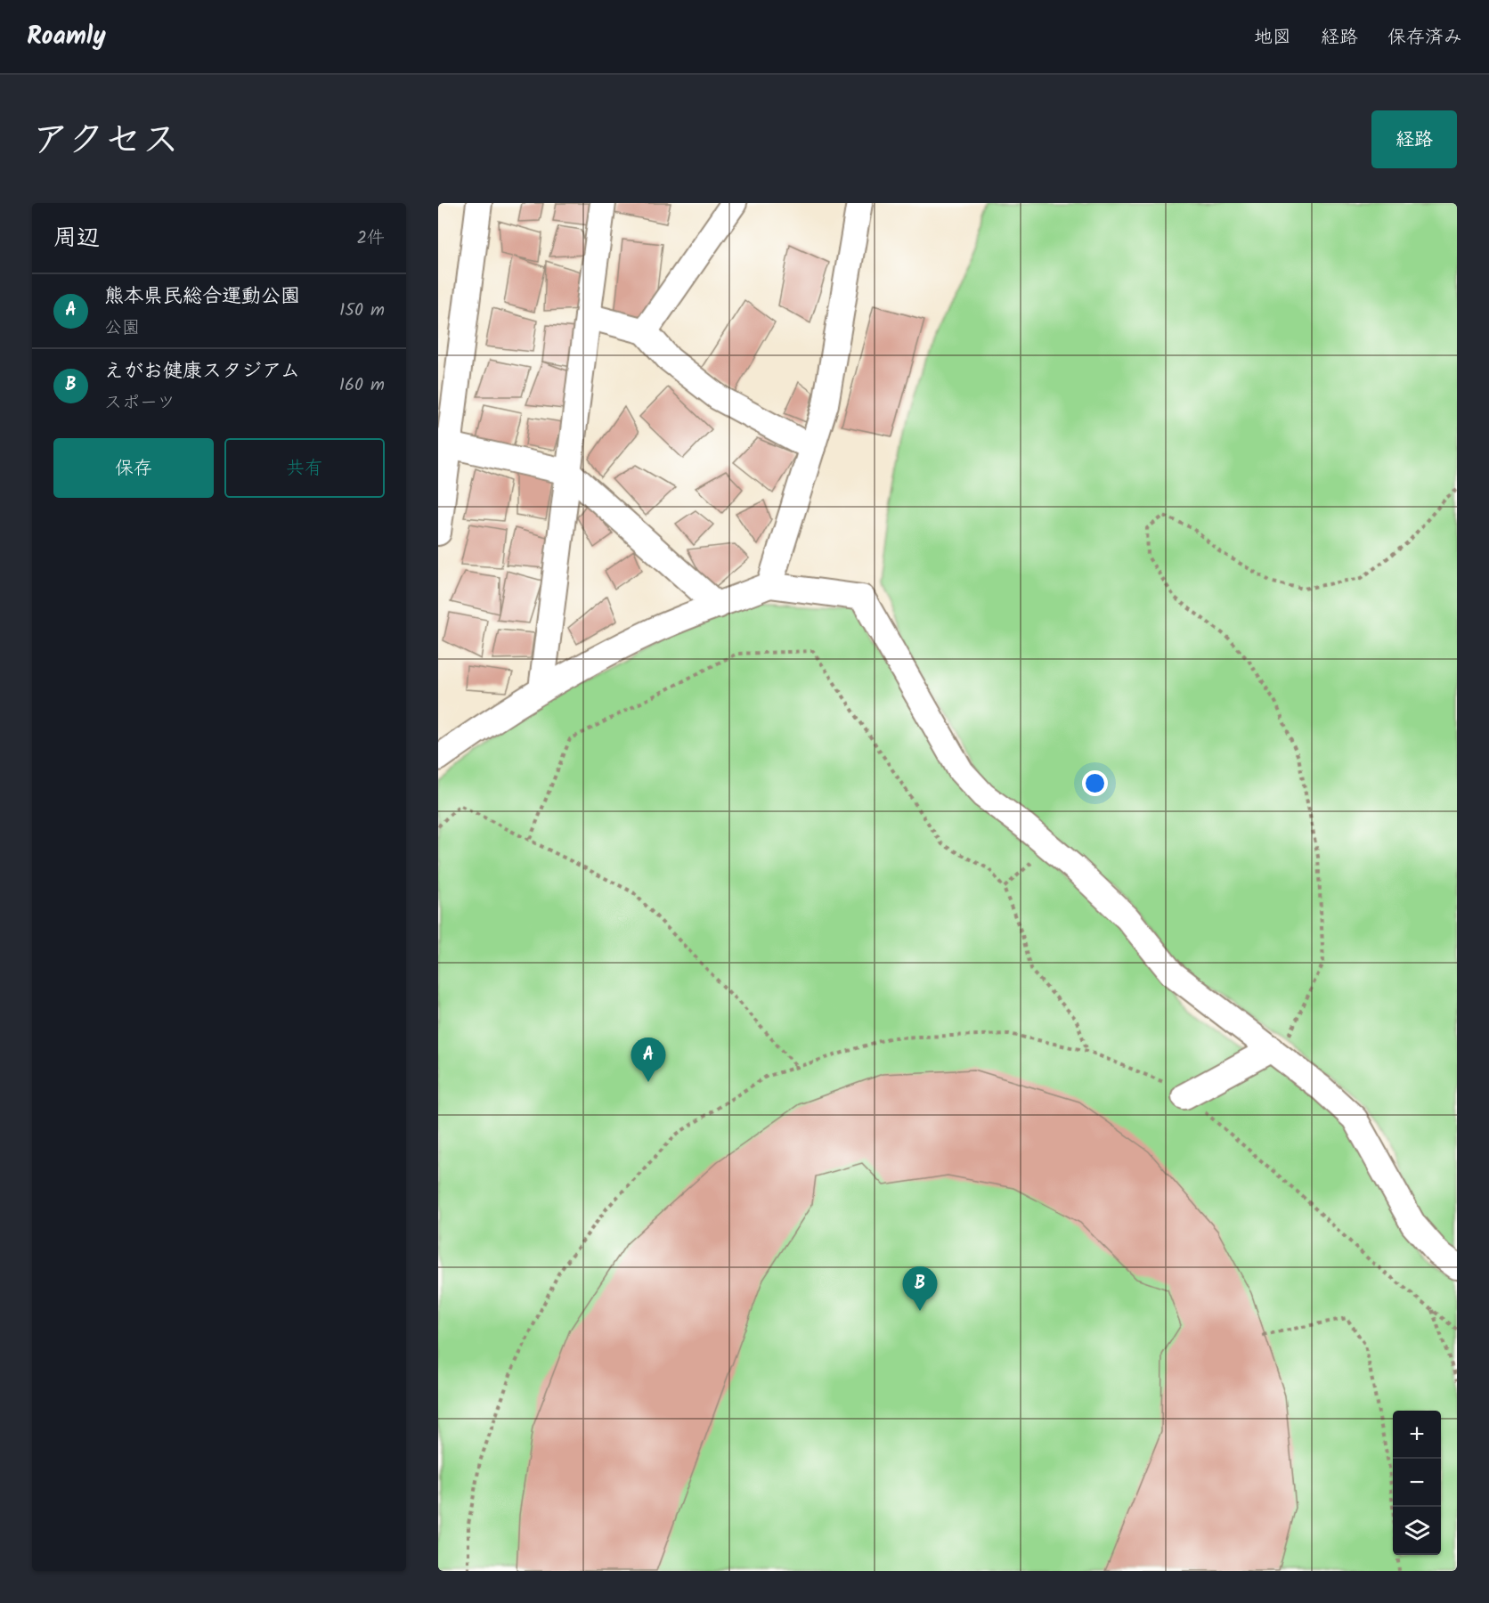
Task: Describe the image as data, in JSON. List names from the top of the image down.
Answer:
{
  "page": {
    "header": "Roamly",
    "nav": ["地図", "経路", "保存済み"],
    "title": "アクセス",
    "buttons": [
      "経路",
      ["保存", "共有"]
    ],
    "heading": ["周辺", "2件"],
    "list": [
      {
        "mark": "A",
        "name": "熊本県民総合運動公園",
        "note": "公園",
        "value": "150 m"
      },
      {
        "mark": "B",
        "name": "えがお健康スタジアム",
        "note": "スポーツ",
        "value": "160 m"
      }
    ],
    "pins": ["A", "B"],
    "map_buttons": ["+", "−"]
  }
}
